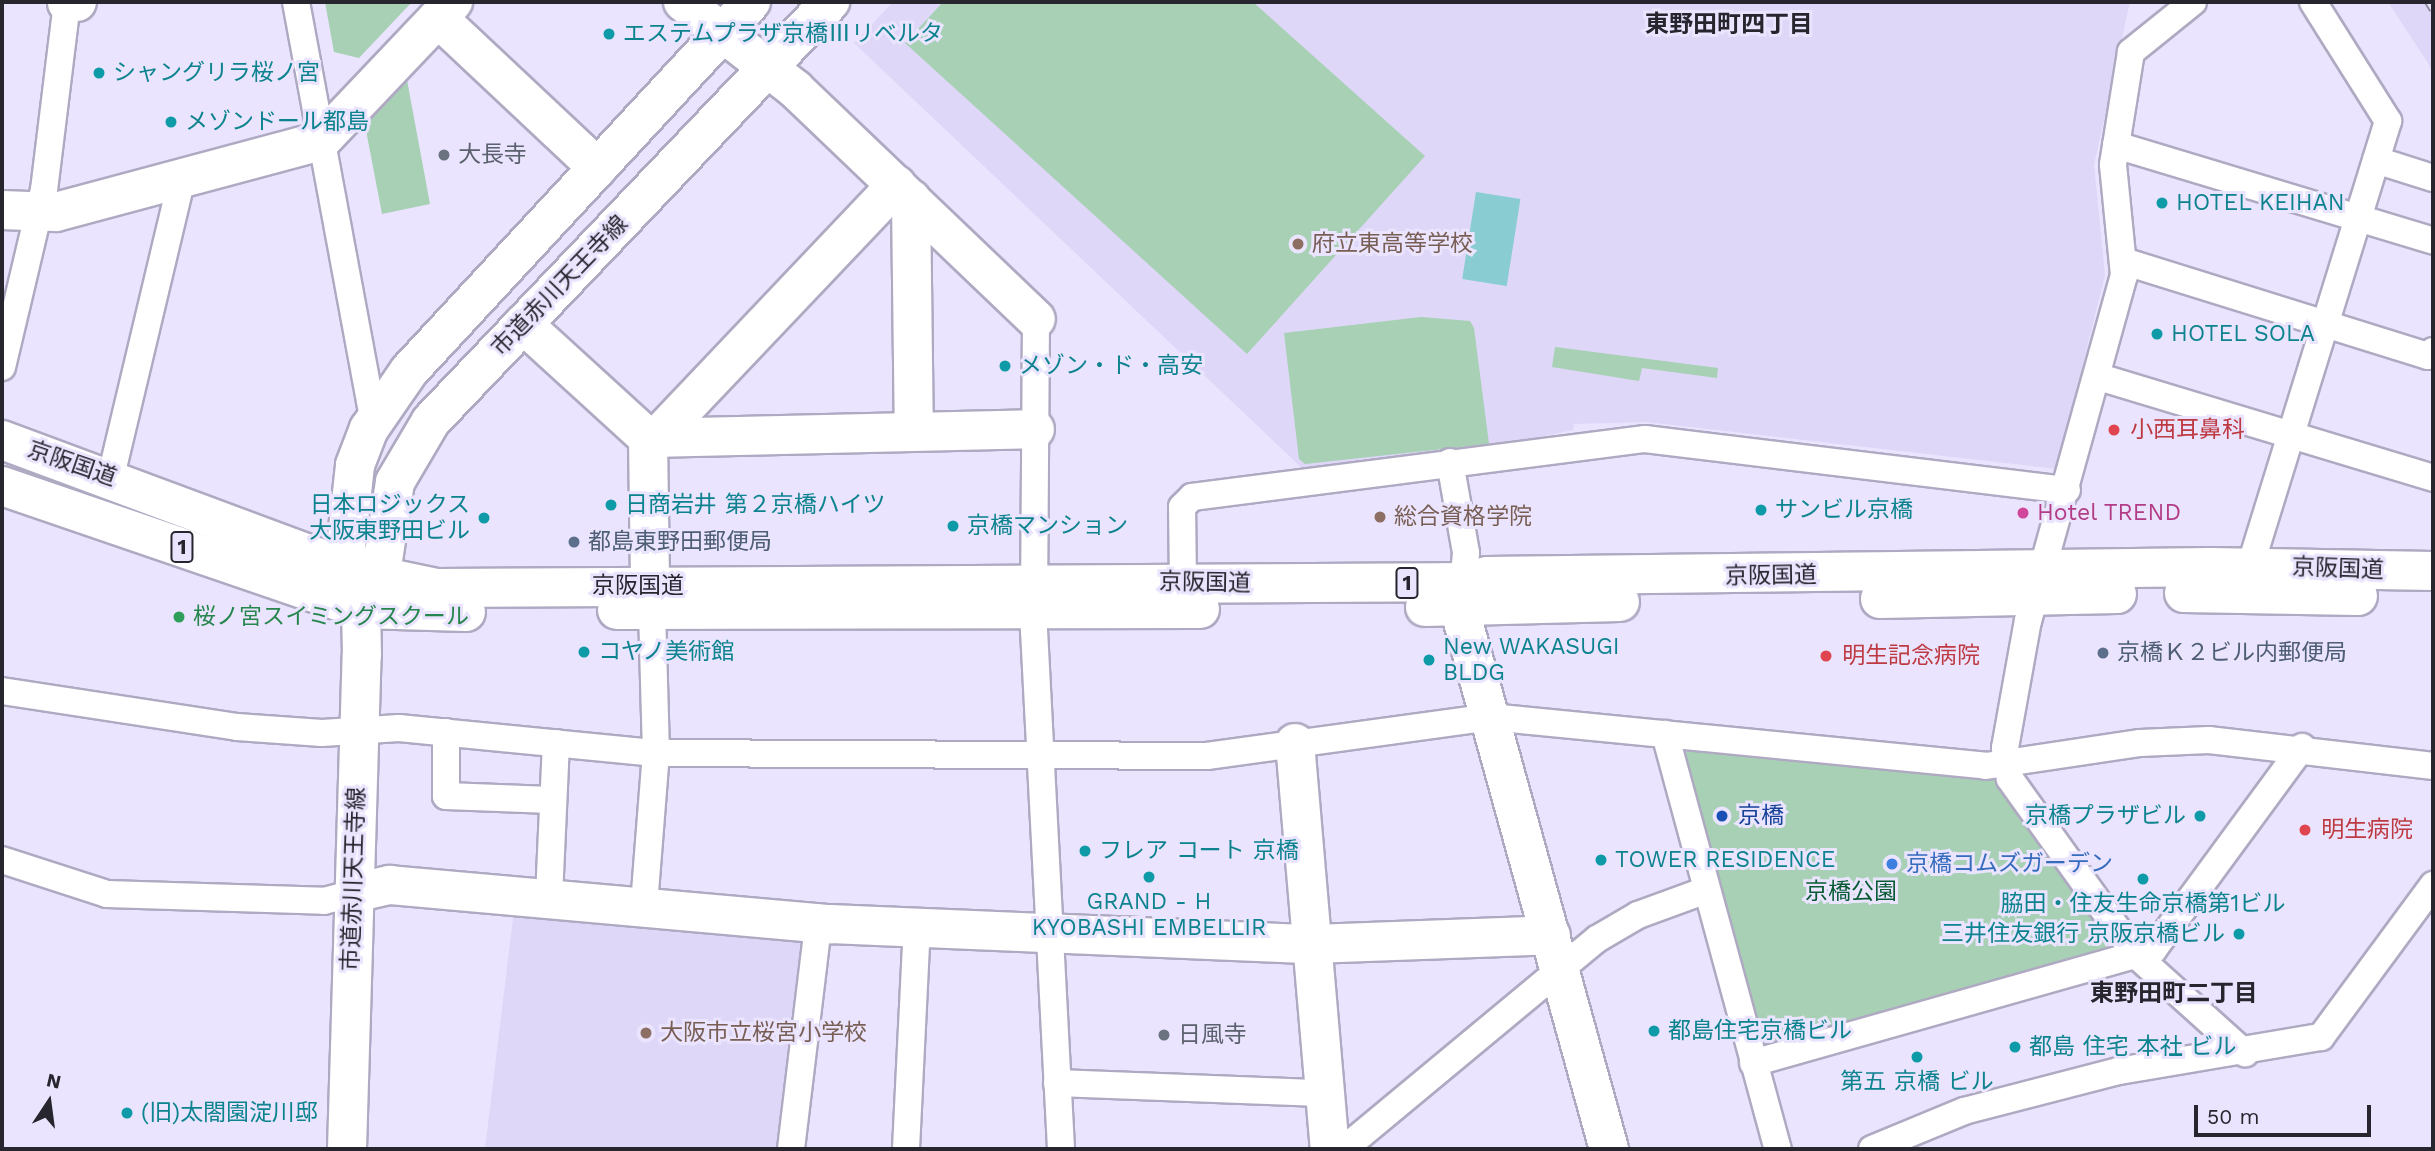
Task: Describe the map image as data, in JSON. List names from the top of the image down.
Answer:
{
  "streets": {
    "main road": ["市道赤川天王寺線", "京阪国道", "1"]
  },
  "crossings": [
    ["市道赤川天王寺線", "京阪国道"]
  ],
  "districts": ["東野田町四丁目", "東野田町二丁目"],
  "parks": ["京橋公園"],
  "places": [
    "エステムプラザ京橋Ⅲリベルタ",
    "シャングリラ桜ノ宮",
    "メゾンドール都島",
    "大長寺",
    "HOTEL KEIHAN",
    "府立東高等学校",
    "HOTEL SOLA",
    "メゾン・ド・高安",
    "小西耳鼻科",
    "日商岩井 第２京橋ハイツ",
    "サンビル京橋",
    "Hotel TREND",
    "総合資格学院",
    "日本ロジックス 大阪東野田ビル",
    "京橋マンション",
    "都島東野田郵便局",
    "桜ノ宮スイミングスクール",
    "コヤノ美術館",
    "京橋Ｋ２ビル内郵便局",
    "明生記念病院",
    "New WAKASUGI BLDG",
    "京橋",
    "京橋プラザビル",
    "明生病院",
    "フレア コート 京橋",
    "TOWER RESIDENCE",
    "京橋コムズガーデン",
    "GRAND - H KYOBASHI EMBELLIR",
    "脇田・住友生命京橋第1ビル",
    "三井住友銀行 京阪京橋ビル",
    "都島住宅京橋ビル",
    "大阪市立桜宮小学校",
    "日風寺",
    "都島 住宅 本社 ビル",
    "第五 京橋 ビル",
    "(旧)太閤園淀川邸"
  ],
  "scale_bar": "50 m",
  "north": "top"
}
